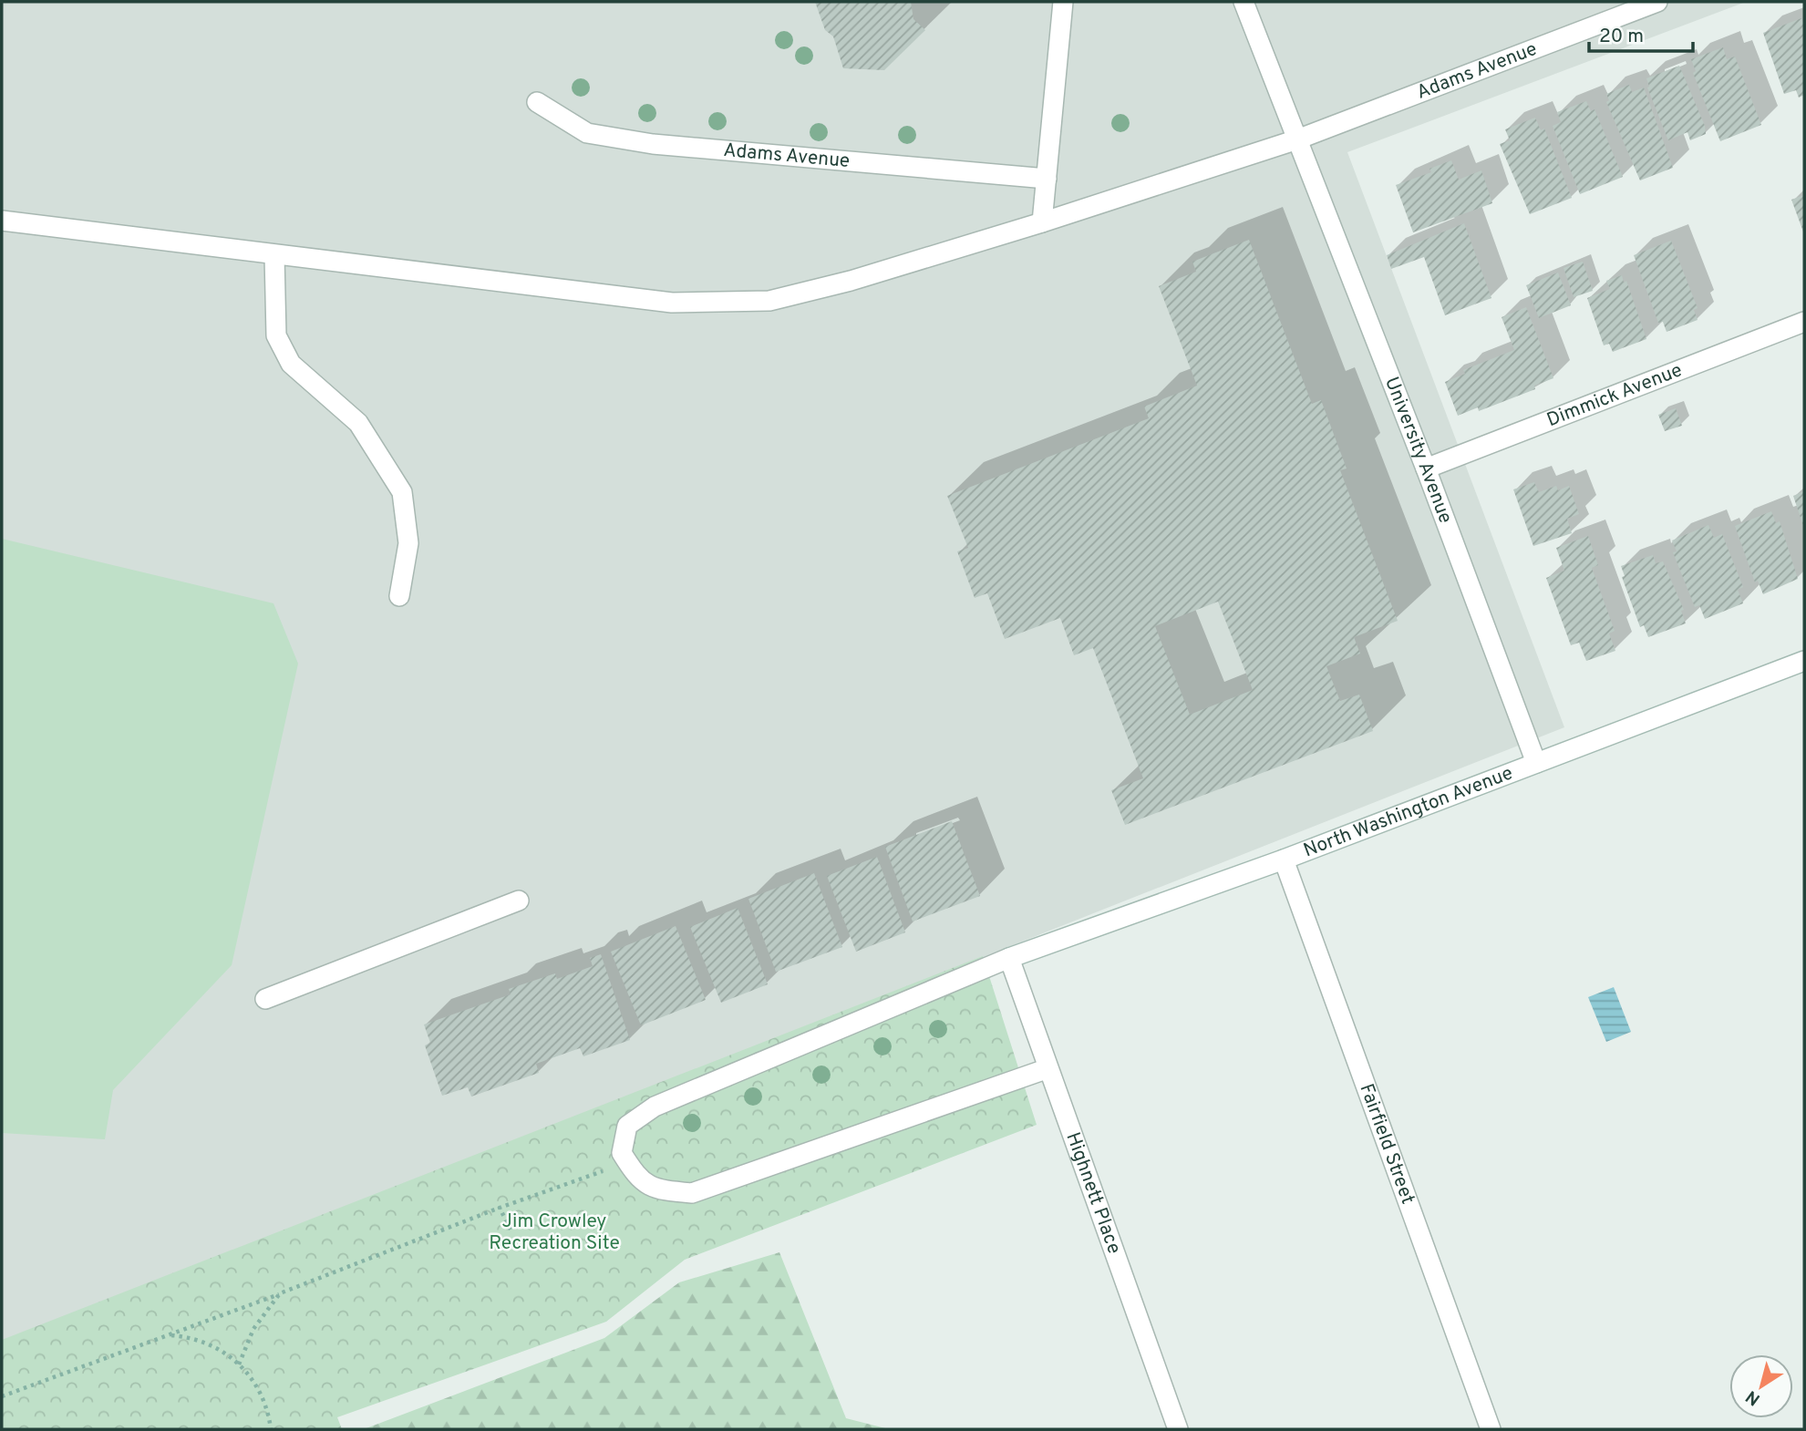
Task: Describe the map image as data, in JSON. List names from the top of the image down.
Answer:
{
  "streets": {
    "street": [
      "Adams Avenue",
      "Dimmick Avenue",
      "University Avenue",
      "North Washington Avenue",
      "Fairfield Street",
      "Highnett Place"
    ]
  },
  "crossings": [
    ["Adams Avenue", "University Avenue"],
    ["Dimmick Avenue", "University Avenue"],
    ["University Avenue", "North Washington Avenue"],
    ["North Washington Avenue", "Fairfield Street"],
    ["North Washington Avenue", "Highnett Place"]
  ],
  "parks": ["Jim Crowley Recreation Site"],
  "scale_bar": "20 m",
  "north": "bottom left"
}
